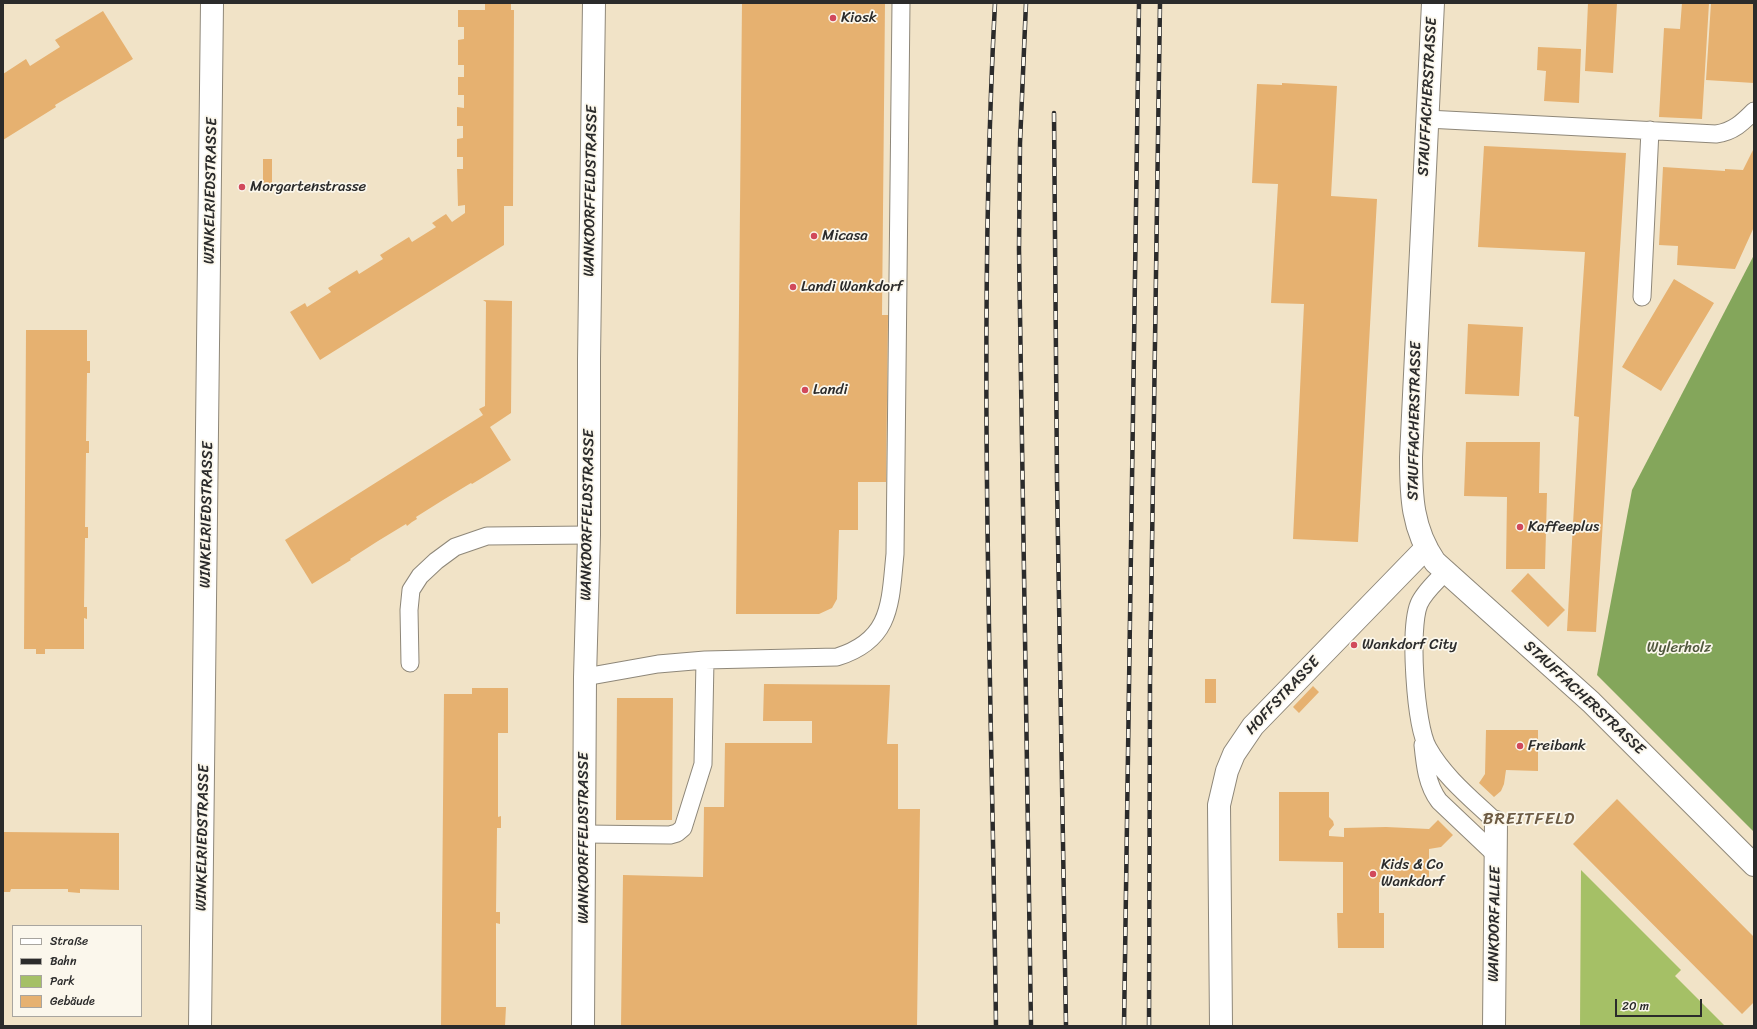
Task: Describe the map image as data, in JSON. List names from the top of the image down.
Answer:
{
  "streets": {
    "street": [
      "STAUFFACHERSTRASSE",
      "WINKELRIEDSTRASSE",
      "WANKDORFFELDSTRASSE",
      "HOFFSTRASSE",
      "WANKDORFALLEE"
    ]
  },
  "crossings": [
    ["STAUFFACHERSTRASSE", "HOFFSTRASSE"]
  ],
  "districts": ["BREITFELD"],
  "parks": ["Wylerholz"],
  "places": [
    "Kiosk",
    "Morgartenstrasse",
    "Micasa",
    "Landi Wankdorf",
    "Landi",
    "Kaffeeplus",
    "Wankdorf City",
    "Freibank",
    "Kids & Co Wankdorf"
  ],
  "legend": [
    "Straße",
    "Bahn",
    "Park",
    "Gebäude"
  ],
  "scale_bar": "20 m"
}
